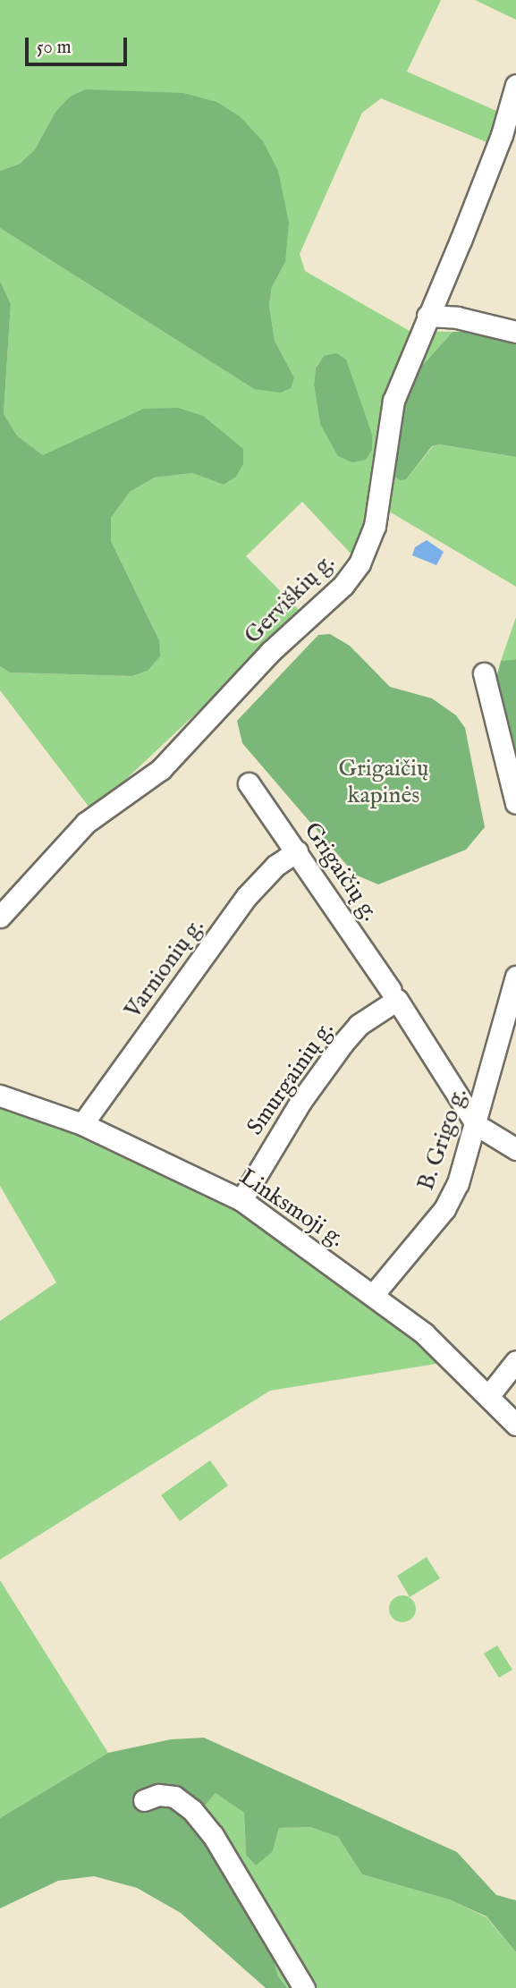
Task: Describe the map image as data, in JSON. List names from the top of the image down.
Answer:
{
  "streets": {
    "street": [
      "Gerviškių g.",
      "Grigaičių g.",
      "Varnionių g.",
      "Smurgainių g.",
      "B. Grigo g.",
      "Linksmoji g."
    ]
  },
  "crossings": [
    ["Grigaičių g.", "Varnionių g."],
    ["Grigaičių g.", "Smurgainių g."],
    ["Grigaičių g.", "B. Grigo g."],
    ["Varnionių g.", "Linksmoji g."],
    ["Smurgainių g.", "Linksmoji g."],
    ["B. Grigo g.", "Linksmoji g."]
  ],
  "parks": ["Grigaičių kapinės"],
  "scale_bar": "50 m"
}
